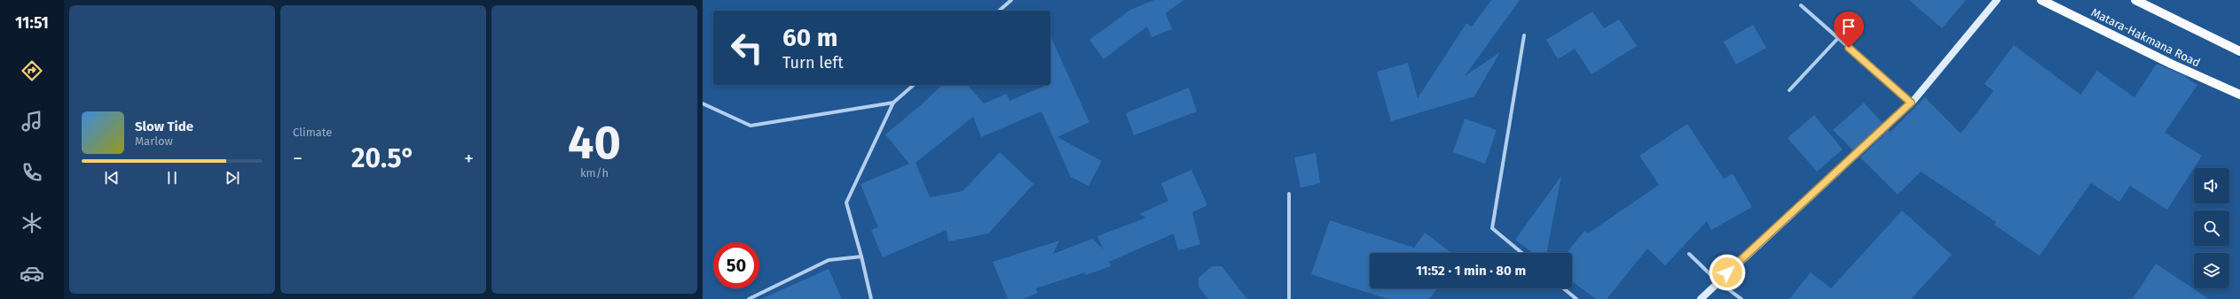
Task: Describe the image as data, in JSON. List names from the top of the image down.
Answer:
{
  "streets": {
    "main road": ["Matara-Hakmana Road"]
  },
  "page": {
    "tabs": "11:51",
    "tile": [
      "Climate",
      ["40", "km/h"]
    ],
    "turn": ["60 m", "Turn left"],
    "song": ["Slow Tide", "Marlow"],
    "heat": ["−", "20.5°", "+"],
    "limit": "50",
    "trip": "11:52 · 1 min · 80 m"
  }
}
